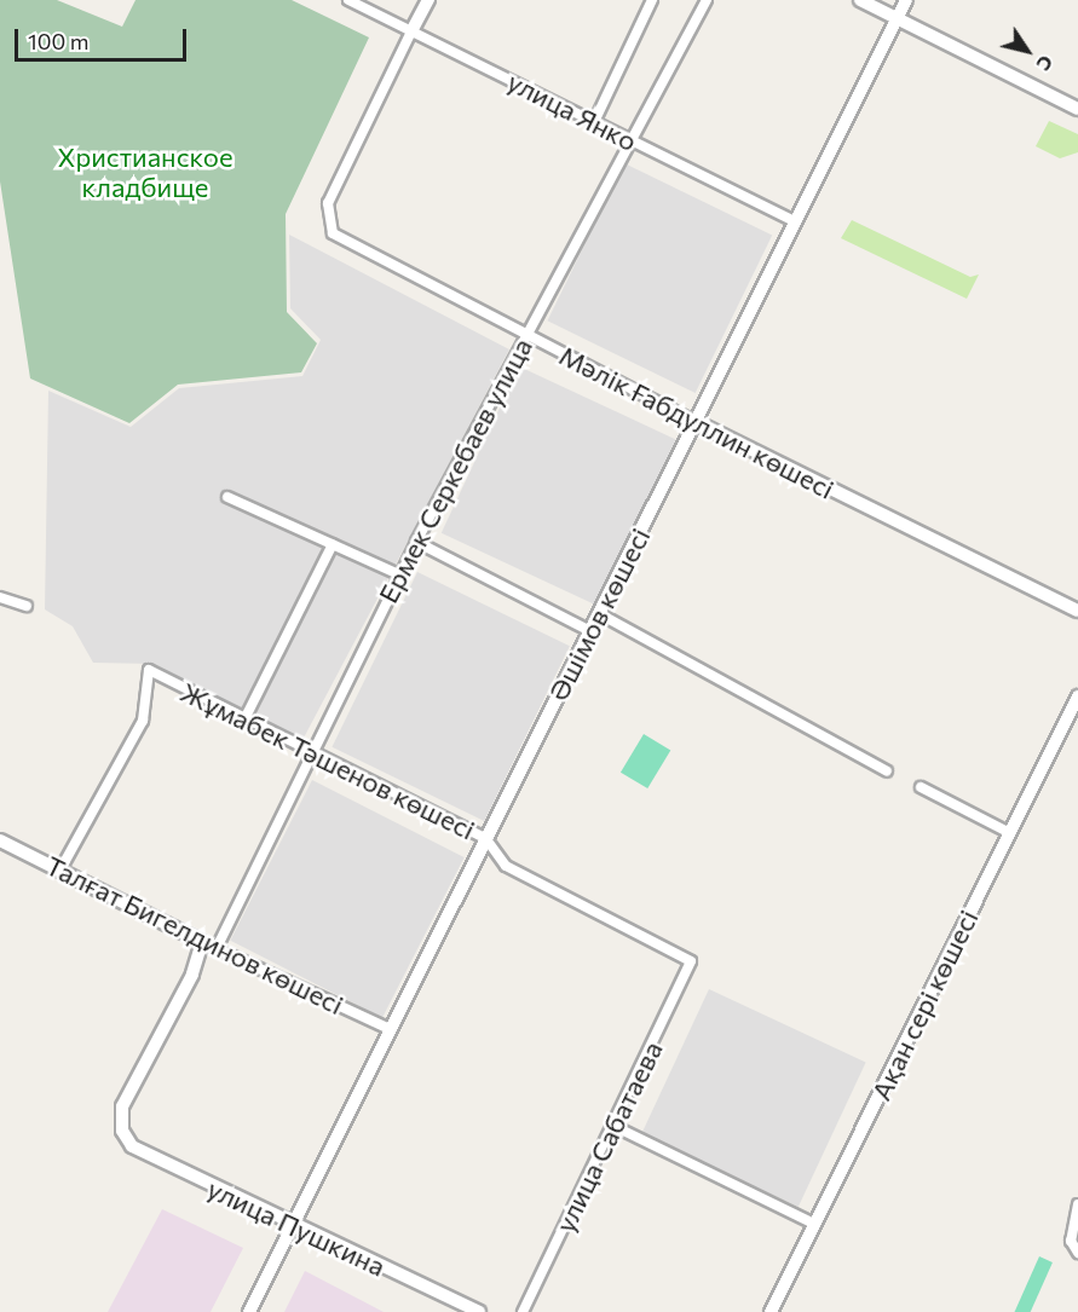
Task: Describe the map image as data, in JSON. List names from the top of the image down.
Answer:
{
  "streets": {
    "street": [
      "улица Янко",
      "Мәлік Ғабдуллин көшесі",
      "Ермек Серкебаев улица",
      "Әшімов көшесі",
      "Жұмабек Тәшенов көшесі",
      "Талғат Бигелдинов көшесі",
      "Ақан сері көшесі",
      "улица Сабатаева",
      "улица Пушкина"
    ]
  },
  "crossings": [
    ["улица Янко", "Мәлік Ғабдуллин көшесі"],
    ["улица Янко", "Ермек Серкебаев улица"],
    ["улица Янко", "Әшімов көшесі"],
    ["Мәлік Ғабдуллин көшесі", "Ермек Серкебаев улица"],
    ["Мәлік Ғабдуллин көшесі", "Әшімов көшесі"],
    ["Ермек Серкебаев улица", "Жұмабек Тәшенов көшесі"],
    ["Ермек Серкебаев улица", "Талғат Бигелдинов көшесі"],
    ["Әшімов көшесі", "Жұмабек Тәшенов көшесі"],
    ["Әшімов көшесі", "Талғат Бигелдинов көшесі"],
    ["Әшімов көшесі", "улица Пушкина"],
    ["Жұмабек Тәшенов көшесі", "Талғат Бигелдинов көшесі"],
    ["Жұмабек Тәшенов көшесі", "улица Сабатаева"],
    ["Талғат Бигелдинов көшесі", "улица Пушкина"]
  ],
  "parks": ["Христианское кладбище"],
  "scale_bar": "100 m",
  "north": "bottom right"
}
